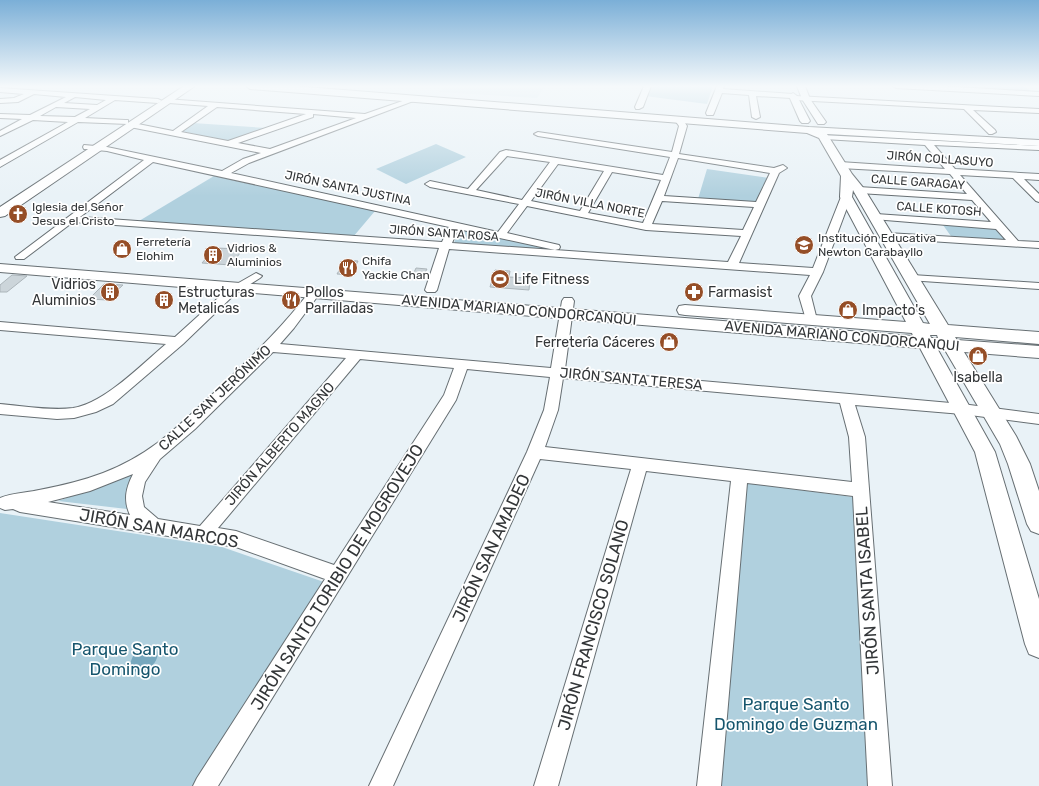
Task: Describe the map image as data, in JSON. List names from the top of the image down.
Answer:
{
  "streets": {
    "main road": ["AVENIDA MARIANO CONDORCANQUI"],
    "street": [
      "JIRÓN COLLASUYO",
      "CALLE GARAGAY",
      "JIRÓN SANTA JUSTINA",
      "JIRÓN VILLA NORTE",
      "CALLE KOTOSH",
      "JIRÓN SANTA ROSA",
      "JIRÓN SANTA TERESA",
      "CALLE SAN JERÓNIMO",
      "JIRÓN ALBERTO MAGNO",
      "JIRÓN SAN MARCOS",
      "JIRÓN SAN AMADEO",
      "JIRÓN SANTO TORIBIO DE MOGROVEJO",
      "JIRÓN SANTA ISABEL",
      "JIRÓN FRANCISCO SOLANO"
    ]
  },
  "crossings": [
    ["JIRÓN SANTA JUSTINA", "JIRÓN SANTA ROSA"],
    ["AVENIDA MARIANO CONDORCANQUI", "CALLE SAN JERÓNIMO"],
    ["AVENIDA MARIANO CONDORCANQUI", "JIRÓN SAN AMADEO"],
    ["JIRÓN SANTA TERESA", "CALLE SAN JERÓNIMO"],
    ["JIRÓN SANTA TERESA", "JIRÓN ALBERTO MAGNO"],
    ["JIRÓN SANTA TERESA", "JIRÓN SAN AMADEO"],
    ["JIRÓN SANTA TERESA", "JIRÓN SANTO TORIBIO DE MOGROVEJO"],
    ["JIRÓN SANTA TERESA", "JIRÓN SANTA ISABEL"],
    ["CALLE SAN JERÓNIMO", "JIRÓN SAN MARCOS"],
    ["JIRÓN ALBERTO MAGNO", "JIRÓN SAN MARCOS"],
    ["JIRÓN SAN MARCOS", "JIRÓN SANTO TORIBIO DE MOGROVEJO"]
  ],
  "parks": ["Parque Santo Domingo", "Parque Santo Domingo de Guzman"],
  "places": {
    "church": ["Iglesia del Señor Jesus el Cristo"],
    "school or university": ["Institución Educativa Newton Carabayllo"],
    "shop": [
      "Ferretería Elohim",
      "Impacto's",
      "Ferreterîa Cáceres",
      "Isabella"
    ],
    "building": ["Vidrios & Aluminios", "Vidrios Aluminios", "Estructuras Metalicas"],
    "restaurant": ["Chifa Yackie Chan", "Pollos Parrilladas"],
    "sports": ["Life Fitness"],
    "pharmacy": ["Farmasist"]
  }
}
